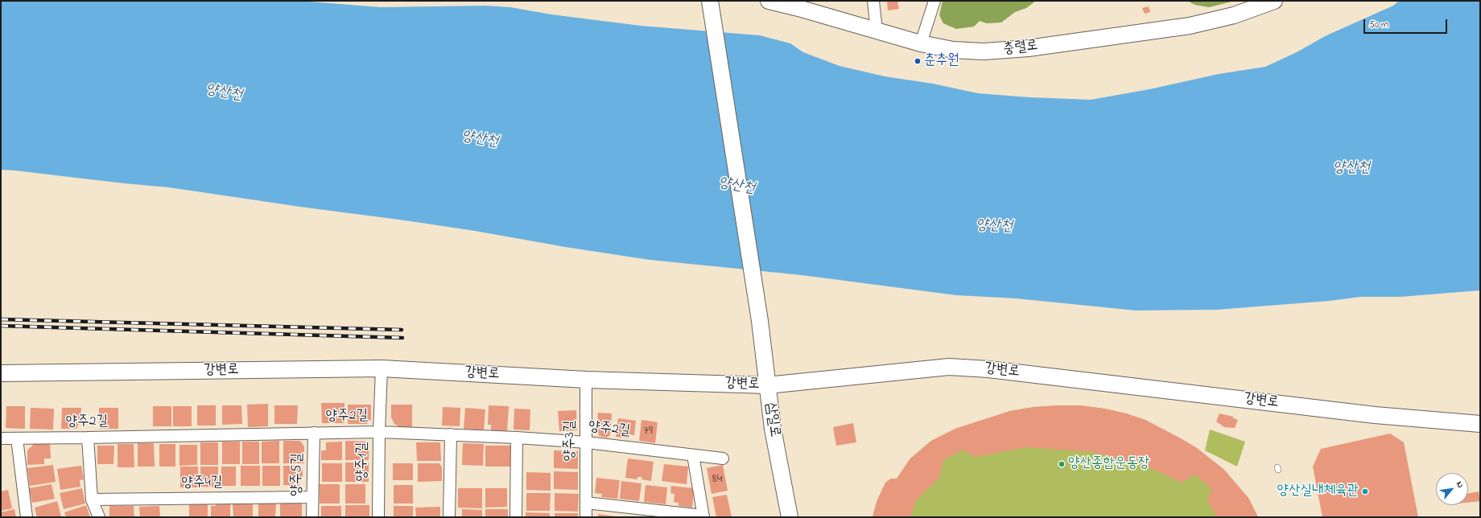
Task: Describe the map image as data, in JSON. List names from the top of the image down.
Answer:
{
  "streets": {
    "street": [
      "충렬로",
      "강변로",
      "양주2길",
      "삼일로",
      "양주3길",
      "양주1길",
      "양주5길",
      "양주4길"
    ]
  },
  "crossings": [
    ["강변로", "삼일로"],
    ["강변로", "양주3길"],
    ["강변로", "양주1길"],
    ["양주2길", "양주3길"],
    ["양주2길", "양주1길"],
    ["양주2길", "양주5길"],
    ["양주5길", "양주4길"]
  ],
  "water": ["양산천"],
  "places": ["춘추원", "양산종합운동장", "양산실내체육관"],
  "house_numbers": ["79", "84"],
  "scale_bar": "50 m",
  "north": "top right"
}
